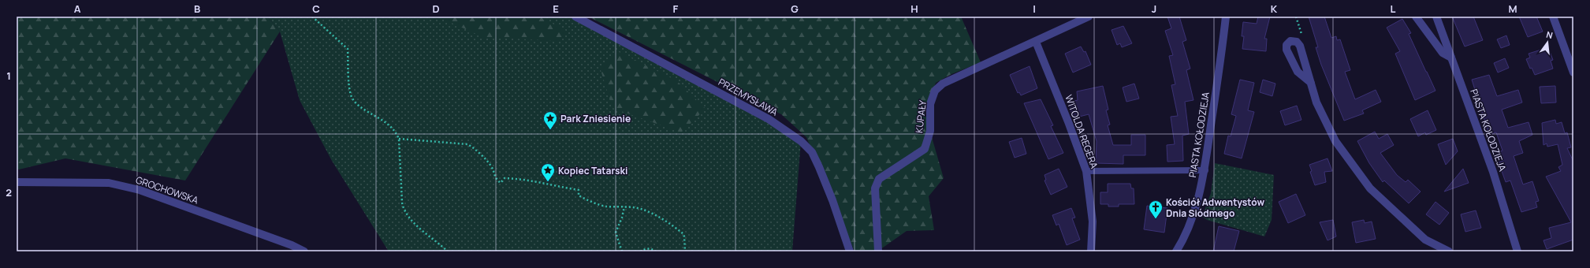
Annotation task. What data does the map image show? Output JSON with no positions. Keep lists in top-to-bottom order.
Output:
{
  "streets": {
    "street": [
      "PRZEMYSŁAWA",
      "KUPAŁY",
      "PIASTA KOŁODZIEJA",
      "WITOLDA REGERA",
      "GROCHOWSKA"
    ]
  },
  "crossings": [
    ["KUPAŁY", "WITOLDA REGERA"]
  ],
  "places": {
    "place": ["Park Zniesienie", "Kopiec Tatarski"],
    "church": ["Kościół Adwentystów Dnia Siódmego"]
  },
  "north": "top",
  "grid": {
    "columns": [
      "A",
      "B",
      "C",
      "D",
      "E",
      "F",
      "G",
      "H",
      "I",
      "J",
      "K",
      "L",
      "M"
    ],
    "rows": ["1", "2"]
  }
}
